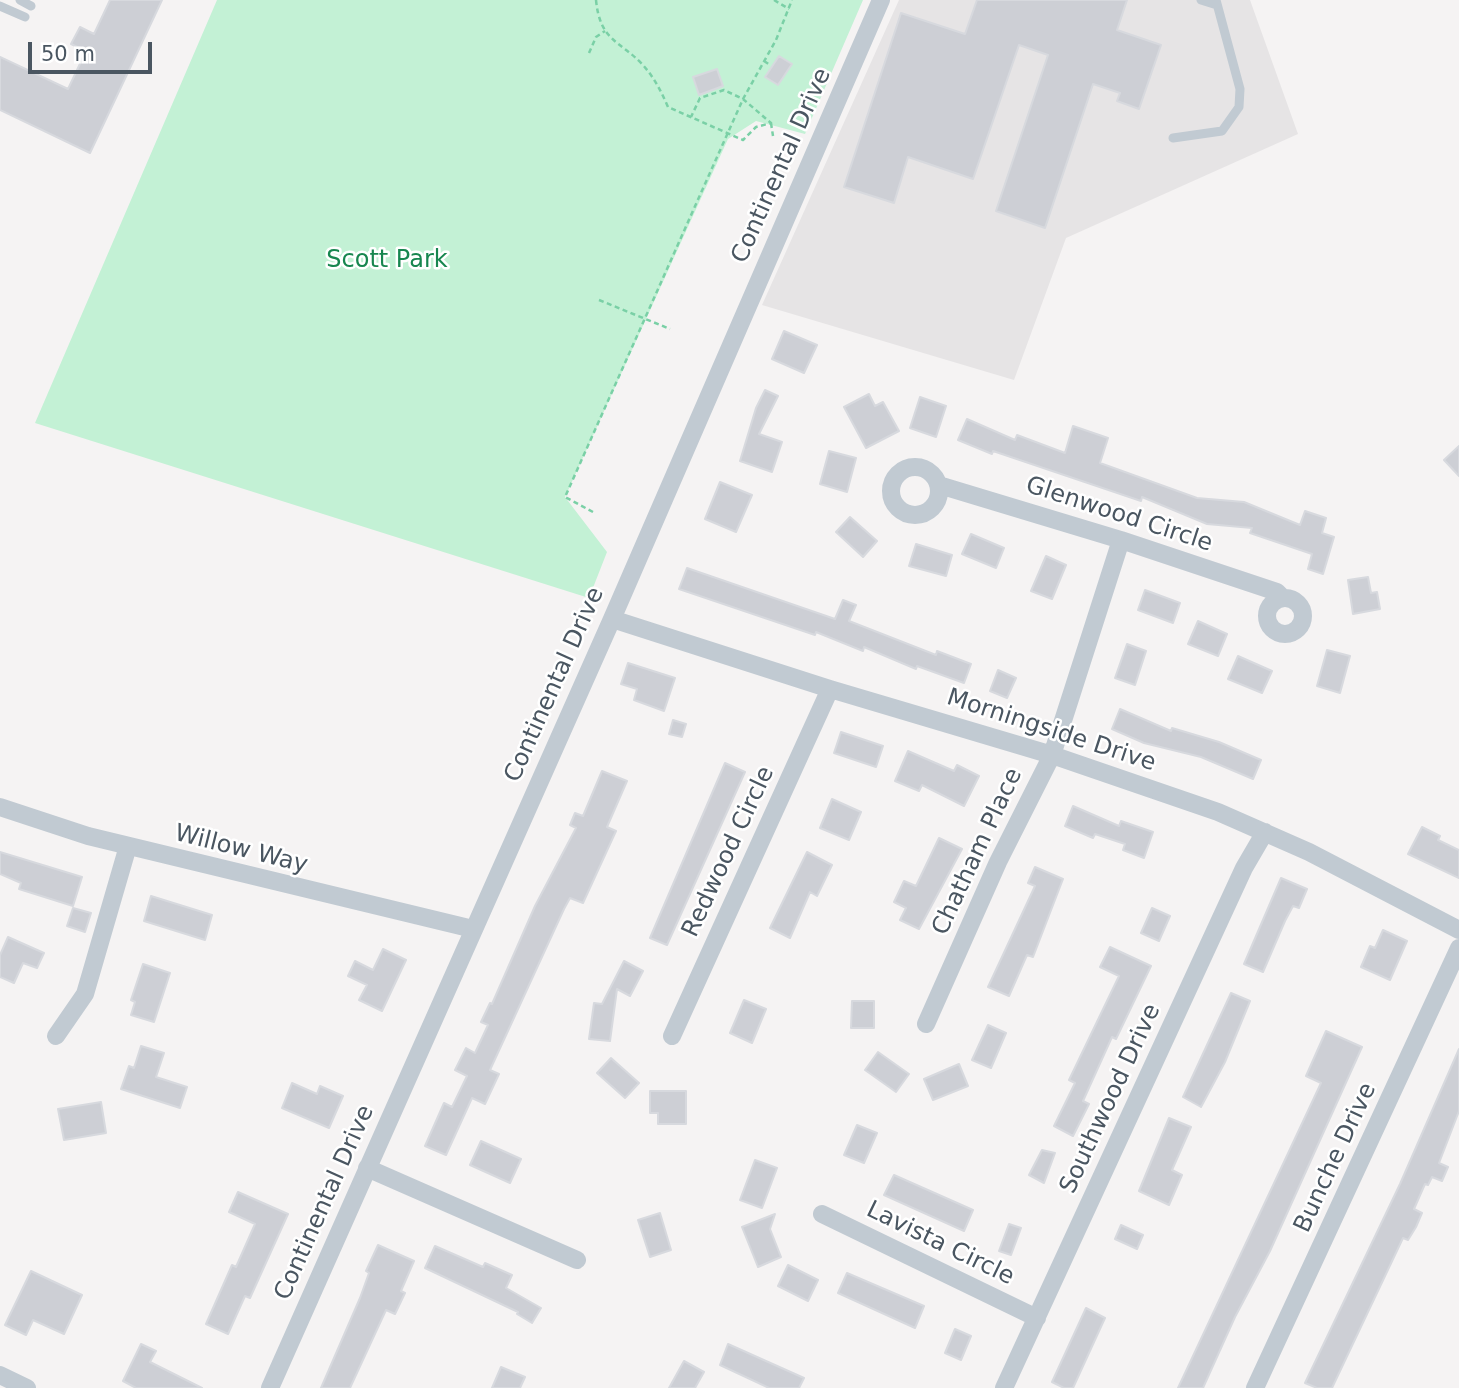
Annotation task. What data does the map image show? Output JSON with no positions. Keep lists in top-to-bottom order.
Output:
{
  "streets": {
    "street": [
      "Continental Drive",
      "Glenwood Circle",
      "Morningside Drive",
      "Willow Way",
      "Redwood Circle",
      "Chatham Place",
      "Southwood Drive",
      "Bunche Drive",
      "Lavista Circle"
    ]
  },
  "crossings": [
    ["Continental Drive", "Morningside Drive"],
    ["Continental Drive", "Willow Way"],
    ["Glenwood Circle", "Chatham Place"],
    ["Morningside Drive", "Redwood Circle"],
    ["Morningside Drive", "Chatham Place"],
    ["Morningside Drive", "Southwood Drive"],
    ["Southwood Drive", "Lavista Circle"]
  ],
  "parks": ["Scott Park"],
  "scale_bar": "50 m"
}
